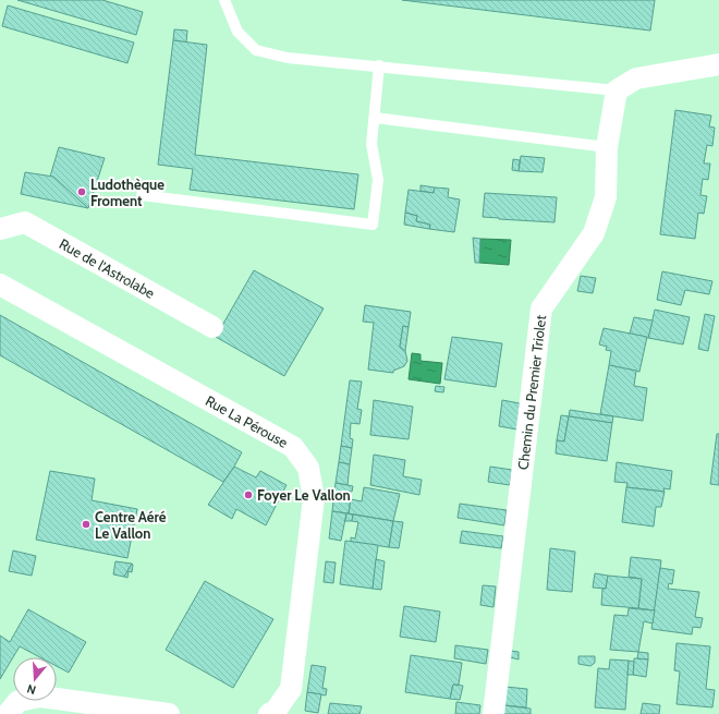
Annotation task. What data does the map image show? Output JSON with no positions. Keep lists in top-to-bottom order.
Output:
{
  "streets": {
    "street": ["Rue de l'Astrolabe", "Chemin du Premier Triolet", "Rue La Pérouse"]
  },
  "places": ["Ludothèque Froment", "Foyer Le Vallon", "Centre Aéré Le Vallon"],
  "north": "bottom"
}
